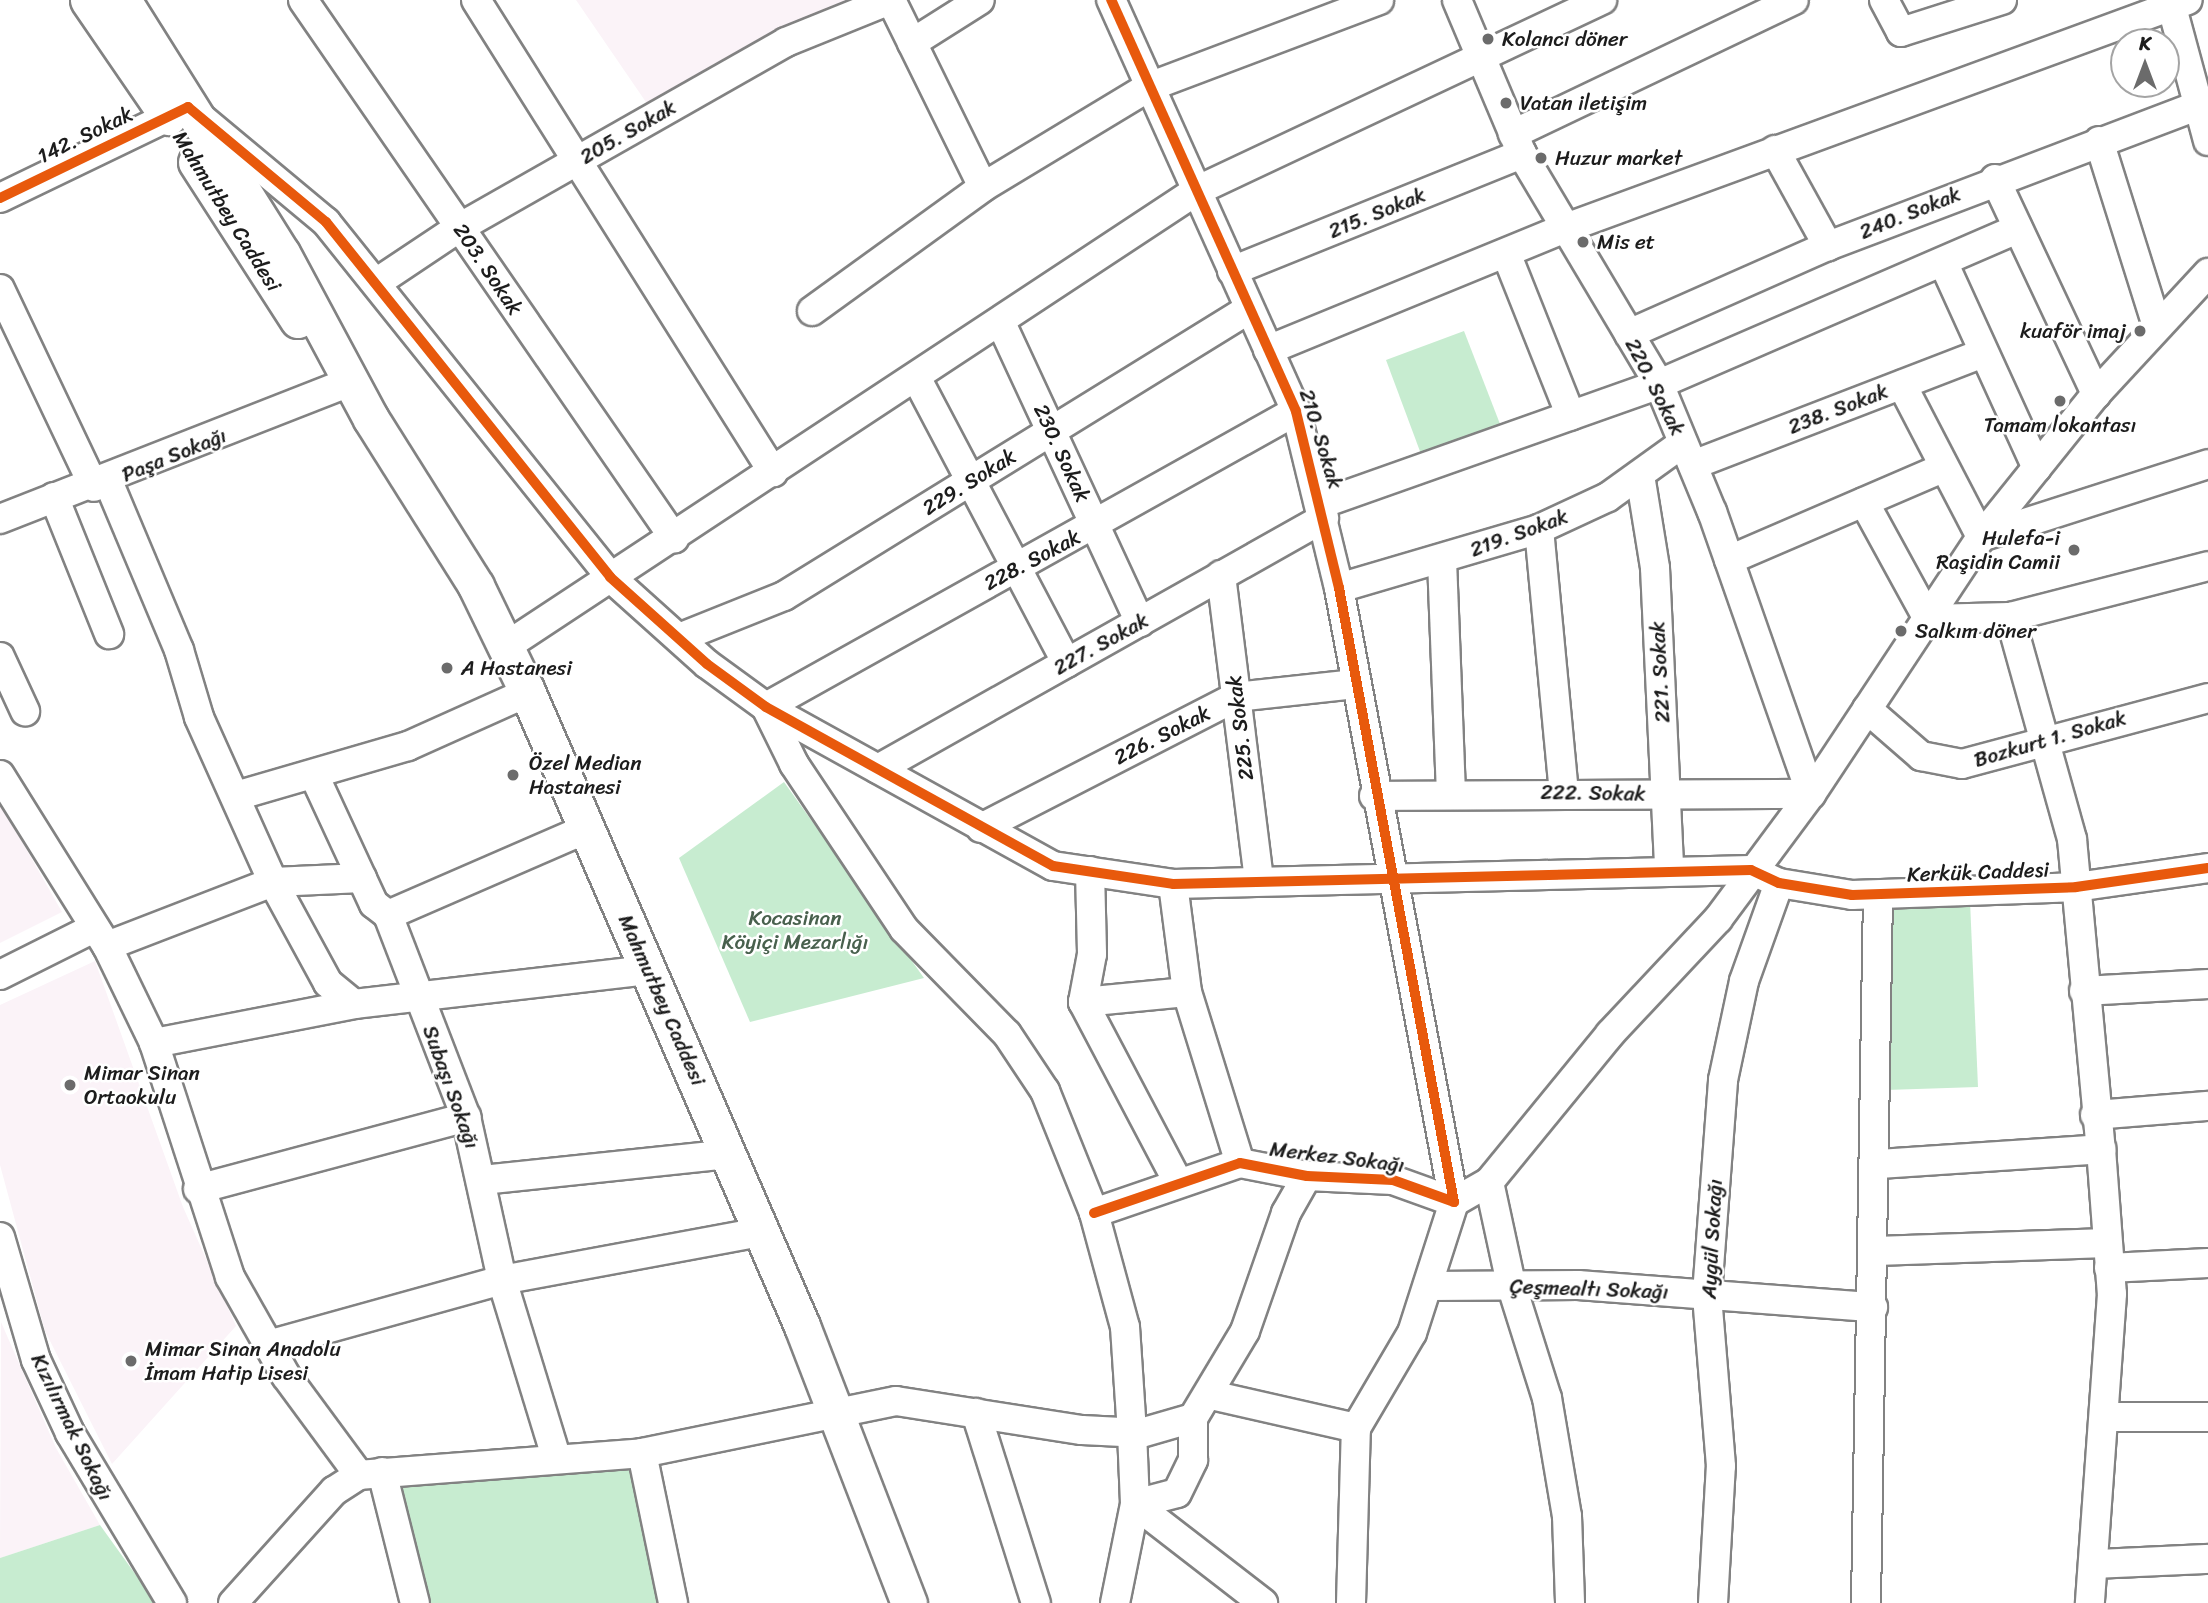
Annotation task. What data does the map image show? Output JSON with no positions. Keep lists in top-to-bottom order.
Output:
{
  "streets": {
    "main road": ["Mahmutbey Caddesi"],
    "street": [
      "205. Sokak",
      "142. Sokak",
      "215. Sokak",
      "240. Sokak",
      "203. Sokak",
      "220. Sokak",
      "238. Sokak",
      "210. Sokak",
      "230. Sokak",
      "Paşa Sokağı",
      "229. Sokak",
      "219. Sokak",
      "228. Sokak",
      "227. Sokak",
      "221. Sokak",
      "225. Sokak",
      "226. Sokak",
      "Bozkurt 1. Sokak",
      "222. Sokak",
      "Kerkük Caddesi",
      "Subaşı Sokağı",
      "Merkez Sokağı",
      "Aygül Sokağı",
      "Çeşmealtı Sokağı",
      "Kızılırmak Sokağı"
    ]
  },
  "crossings": [
    ["205. Sokak", "203. Sokak"],
    ["142. Sokak", "Mahmutbey Caddesi"],
    ["Mahmutbey Caddesi", "Paşa Sokağı"],
    ["215. Sokak", "220. Sokak"],
    ["215. Sokak", "210. Sokak"],
    ["240. Sokak", "220. Sokak"],
    ["220. Sokak", "238. Sokak"],
    ["220. Sokak", "219. Sokak"],
    ["220. Sokak", "227. Sokak"],
    ["220. Sokak", "222. Sokak"],
    ["238. Sokak", "219. Sokak"],
    ["210. Sokak", "229. Sokak"],
    ["210. Sokak", "219. Sokak"],
    ["210. Sokak", "228. Sokak"],
    ["210. Sokak", "227. Sokak"],
    ["210. Sokak", "226. Sokak"],
    ["210. Sokak", "222. Sokak"],
    ["210. Sokak", "Merkez Sokağı"],
    ["230. Sokak", "229. Sokak"],
    ["230. Sokak", "228. Sokak"],
    ["230. Sokak", "227. Sokak"],
    ["219. Sokak", "221. Sokak"],
    ["227. Sokak", "225. Sokak"],
    ["221. Sokak", "222. Sokak"],
    ["225. Sokak", "226. Sokak"],
    ["Kerkük Caddesi", "Aygül Sokağı"],
    ["Aygül Sokağı", "Çeşmealtı Sokağı"]
  ],
  "parks": ["Kocasinan Köyiçi Mezarlığı"],
  "places": [
    "Kolancı döner",
    "Vatan iletişim",
    "Huzur market",
    "Mis et",
    "kuaför imaj",
    "Tamam lokantası",
    "Hulefa-i Raşidin Camii",
    "Salkım döner",
    "A Hastanesi",
    "Özel Median Hastanesi",
    "Mimar Sinan Ortaokulu",
    "Mimar Sinan Anadolu İmam Hatip Lisesi"
  ],
  "north": "top"
}
